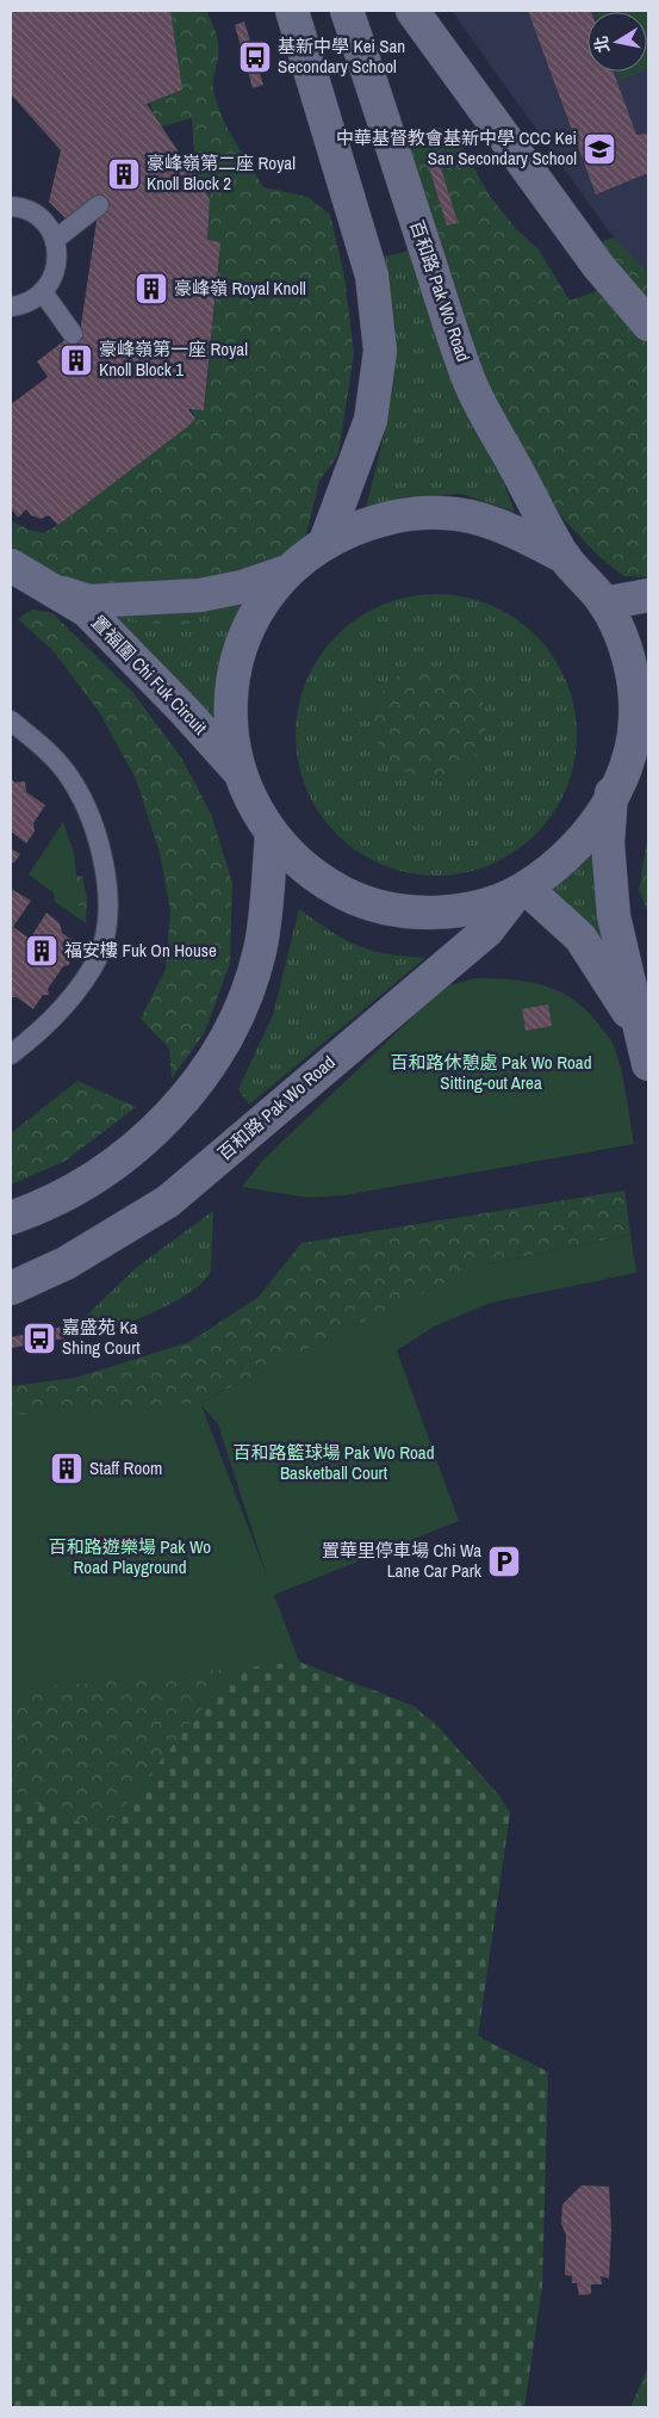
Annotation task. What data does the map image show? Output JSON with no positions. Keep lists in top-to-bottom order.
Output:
{
  "streets": {
    "main road": ["百和路 Pak Wo Road", "置福圍 Chi Fuk Circuit"]
  },
  "crossings": [
    ["百和路 Pak Wo Road", "置福圍 Chi Fuk Circuit"]
  ],
  "parks": ["百和路休憩處 Pak Wo Road Sitting-out Area", "百和路籃球場 Pak Wo Road Basketball Court", "百和路遊樂場 Pak Wo Road Playground"],
  "places": {
    "bus stop": ["基新中學 Kei San Secondary School", "嘉盛苑 Ka Shing Court"],
    "school or university": ["中華基督教會基新中學 CCC Kei San Secondary School"],
    "building": [
      "豪峰嶺第二座 Royal Knoll Block 2",
      "豪峰嶺 Royal Knoll",
      "豪峰嶺第一座 Royal Knoll Block 1",
      "福安樓 Fuk On House",
      "Staff Room"
    ],
    "parking": ["置華里停車場 Chi Wa Lane Car Park"]
  },
  "north": "left"
}
